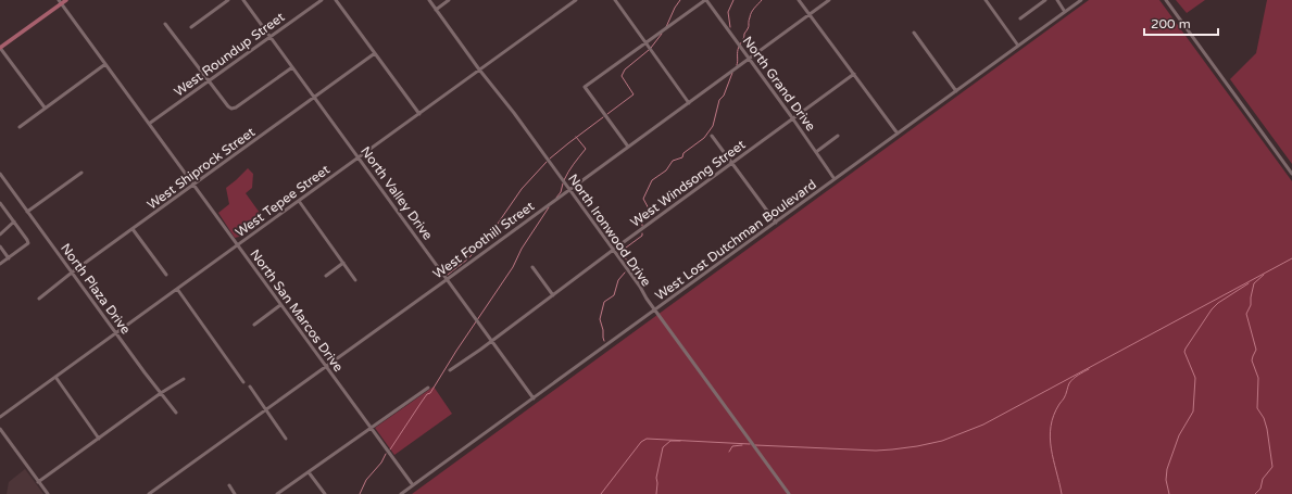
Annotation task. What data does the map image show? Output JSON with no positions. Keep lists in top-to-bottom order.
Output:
{
  "streets": {
    "street": [
      "West Roundup Street",
      "North Grand Drive",
      "West Shiprock Street",
      "West Windsong Street",
      "North Valley Drive",
      "West Tepee Street",
      "North Ironwood Drive",
      "West Foothill Street",
      "West Lost Dutchman Boulevard",
      "North Plaza Drive",
      "North San Marcos Drive"
    ]
  },
  "crossings": [
    ["West Roundup Street", "North Valley Drive"],
    ["West Roundup Street", "North San Marcos Drive"],
    ["North Grand Drive", "West Windsong Street"],
    ["North Grand Drive", "West Foothill Street"],
    ["North Grand Drive", "West Lost Dutchman Boulevard"],
    ["West Shiprock Street", "North Valley Drive"],
    ["West Shiprock Street", "North Plaza Drive"],
    ["West Shiprock Street", "North San Marcos Drive"],
    ["West Windsong Street", "North Valley Drive"],
    ["West Windsong Street", "North Ironwood Drive"],
    ["North Valley Drive", "West Tepee Street"],
    ["North Valley Drive", "West Foothill Street"],
    ["North Valley Drive", "West Lost Dutchman Boulevard"],
    ["West Tepee Street", "North Ironwood Drive"],
    ["West Tepee Street", "North Plaza Drive"],
    ["West Tepee Street", "North San Marcos Drive"],
    ["North Ironwood Drive", "West Foothill Street"],
    ["North Ironwood Drive", "West Lost Dutchman Boulevard"],
    ["West Foothill Street", "North San Marcos Drive"],
    ["West Lost Dutchman Boulevard", "North San Marcos Drive"]
  ],
  "scale_bar": "200 m"
}
